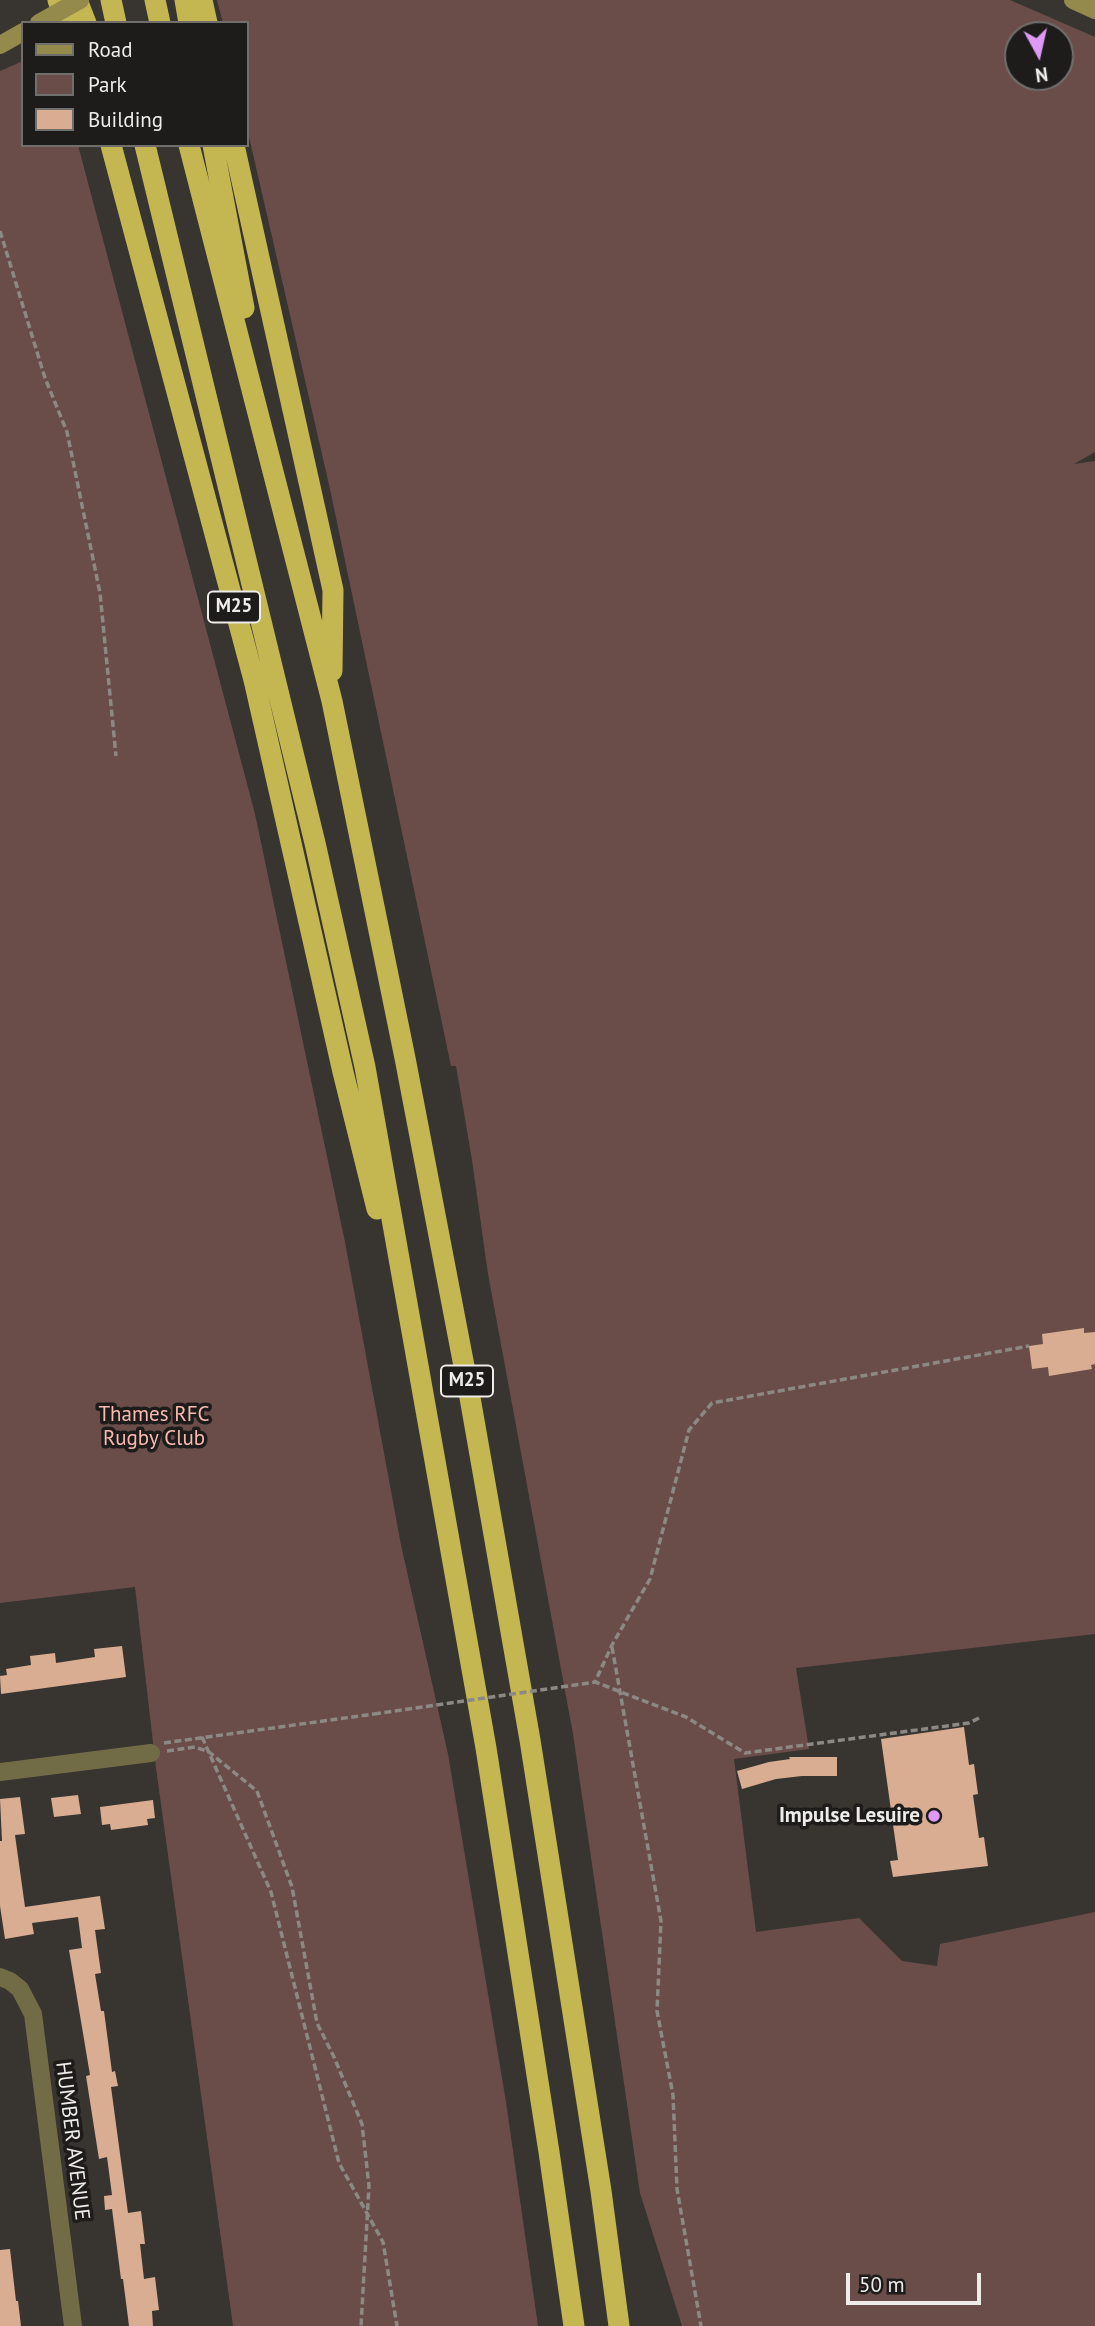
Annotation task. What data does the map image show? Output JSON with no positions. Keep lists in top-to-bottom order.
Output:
{
  "streets": {
    "highway": ["M25"],
    "street": ["HUMBER AVENUE"]
  },
  "parks": ["Thames RFC Rugby Club"],
  "places": ["Impulse Lesuire"],
  "legend": ["Road", "Park", "Building"],
  "scale_bar": "50 m",
  "north": "bottom"
}
